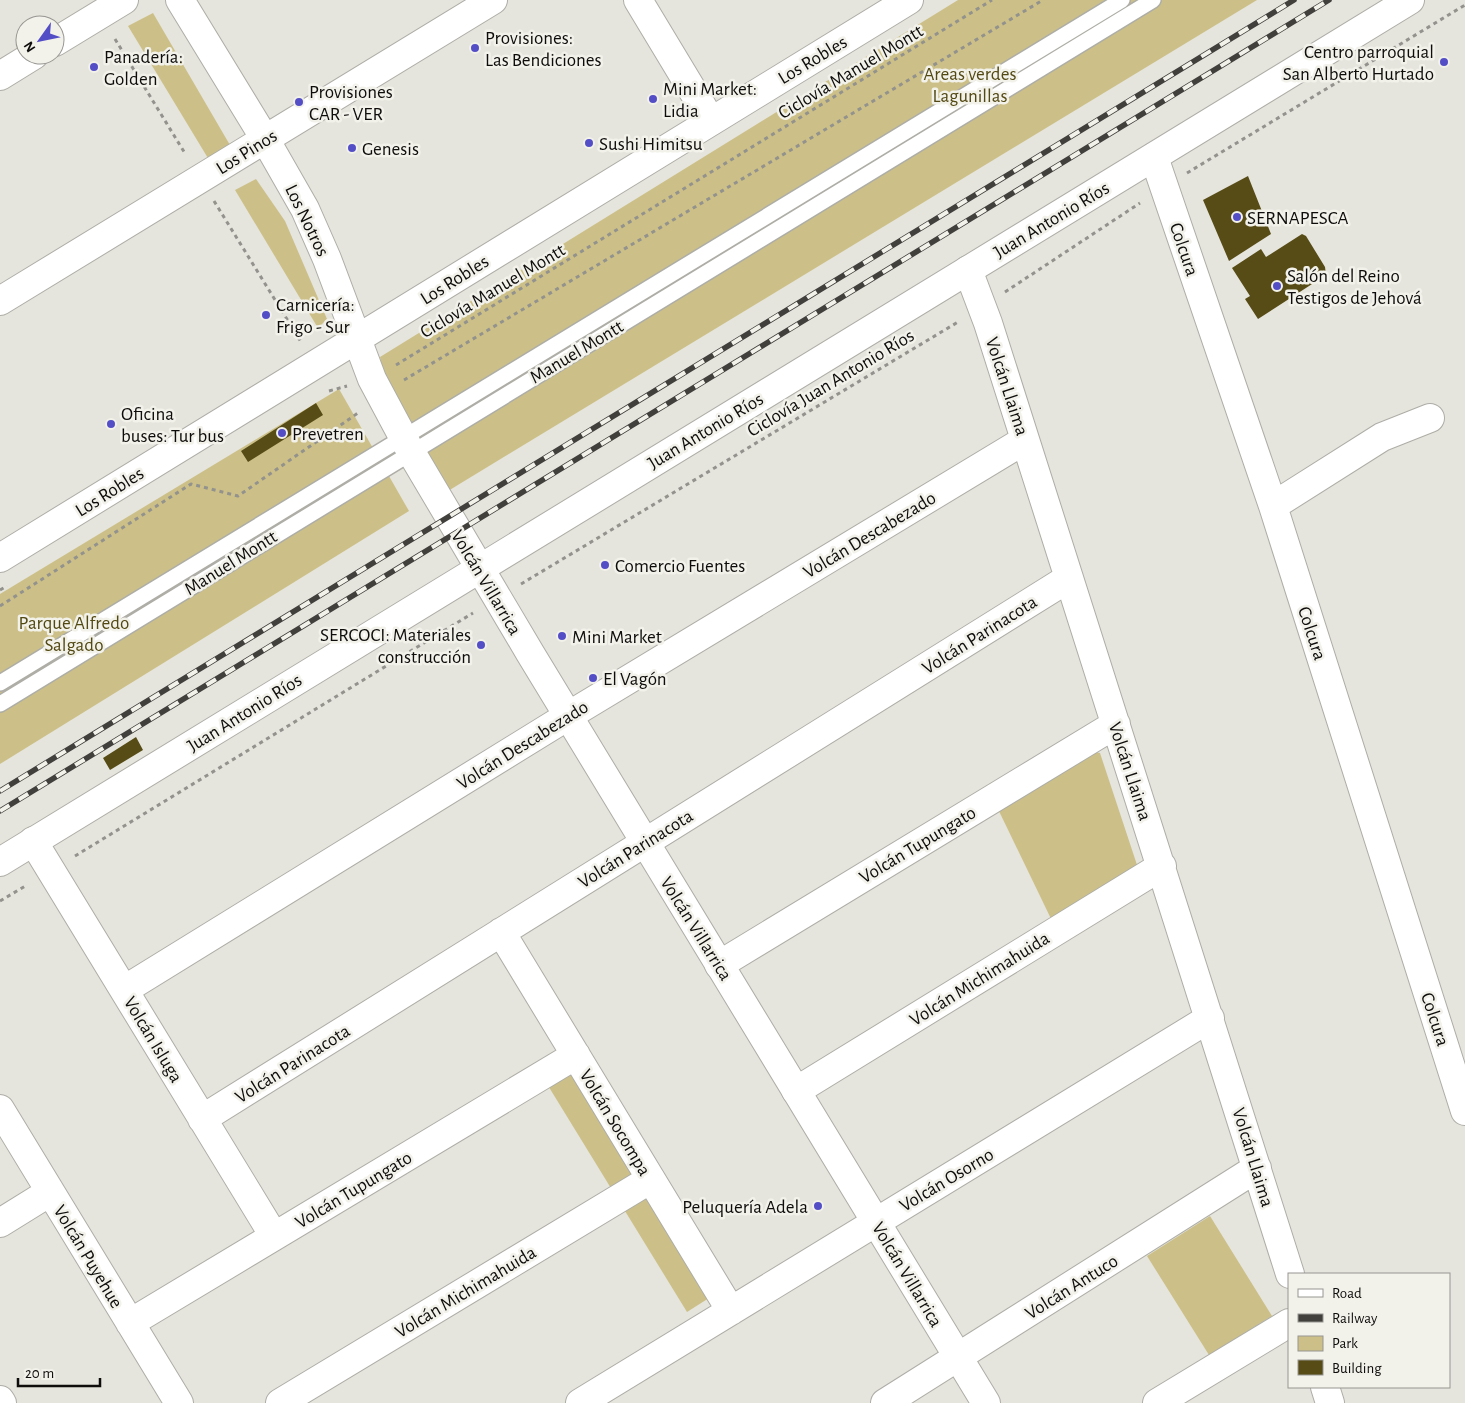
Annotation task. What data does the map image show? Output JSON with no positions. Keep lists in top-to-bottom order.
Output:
{
  "streets": {
    "street": [
      "Los Robles",
      "Los Pinos",
      "Juan Antonio Ríos",
      "Los Notros",
      "Colcura",
      "Volcán Llaima",
      "Volcán Descabezado",
      "Volcán Villarrica",
      "Volcán Parinacota",
      "Volcán Tupungato",
      "Volcán Michimahuida",
      "Volcán Isluga",
      "Volcán Socompa",
      "Volcán Osorno",
      "Volcán Puyehue",
      "Volcán Antuco"
    ],
    "lane": ["Manuel Montt"],
    "path": ["Ciclovía Manuel Montt", "Ciclovía Juan Antonio Ríos"]
  },
  "crossings": [
    ["Los Robles", "Los Notros"],
    ["Ciclovía Manuel Montt", "Los Notros"],
    ["Los Pinos", "Los Notros"],
    ["Juan Antonio Ríos", "Colcura"],
    ["Juan Antonio Ríos", "Volcán Llaima"],
    ["Juan Antonio Ríos", "Volcán Villarrica"],
    ["Juan Antonio Ríos", "Volcán Isluga"],
    ["Los Notros", "Manuel Montt"],
    ["Los Notros", "Volcán Villarrica"],
    ["Colcura", "Ciclovía Juan Antonio Ríos"],
    ["Manuel Montt", "Volcán Villarrica"],
    ["Ciclovía Juan Antonio Ríos", "Volcán Llaima"],
    ["Ciclovía Juan Antonio Ríos", "Volcán Villarrica"],
    ["Ciclovía Juan Antonio Ríos", "Volcán Isluga"],
    ["Volcán Llaima", "Volcán Descabezado"],
    ["Volcán Llaima", "Volcán Parinacota"],
    ["Volcán Llaima", "Volcán Tupungato"],
    ["Volcán Llaima", "Volcán Michimahuida"],
    ["Volcán Llaima", "Volcán Osorno"],
    ["Volcán Llaima", "Volcán Antuco"],
    ["Volcán Descabezado", "Volcán Villarrica"],
    ["Volcán Descabezado", "Volcán Isluga"],
    ["Volcán Villarrica", "Volcán Parinacota"],
    ["Volcán Villarrica", "Volcán Tupungato"],
    ["Volcán Villarrica", "Volcán Michimahuida"],
    ["Volcán Villarrica", "Volcán Osorno"],
    ["Volcán Villarrica", "Volcán Antuco"],
    ["Volcán Parinacota", "Volcán Isluga"],
    ["Volcán Parinacota", "Volcán Socompa"],
    ["Volcán Tupungato", "Volcán Isluga"],
    ["Volcán Tupungato", "Volcán Socompa"],
    ["Volcán Tupungato", "Volcán Puyehue"],
    ["Volcán Michimahuida", "Volcán Socompa"],
    ["Volcán Socompa", "Volcán Osorno"]
  ],
  "parks": ["Areas verdes Lagunillas", "Parque Alfredo Salgado"],
  "places": [
    "Provisiones: Las Bendiciones",
    "Centro parroquial San Alberto Hurtado",
    "Panadería: Golden",
    "Mini Market: Lidia",
    "Provisiones CAR - VER",
    "Sushi Himitsu",
    "Genesis",
    "SERNAPESCA",
    "Salón del Reino Testigos de Jehová",
    "Carnicería: Frigo - Sur",
    "Oficina buses: Tur bus",
    "Prevetren",
    "Comercio Fuentes",
    "Mini Market",
    "SERCOCI: Materiales construcción",
    "El Vagón",
    "Peluquería Adela"
  ],
  "legend": [
    "Road",
    "Railway",
    "Park",
    "Building"
  ],
  "scale_bar": "20 m",
  "north": "bottom left"
}
